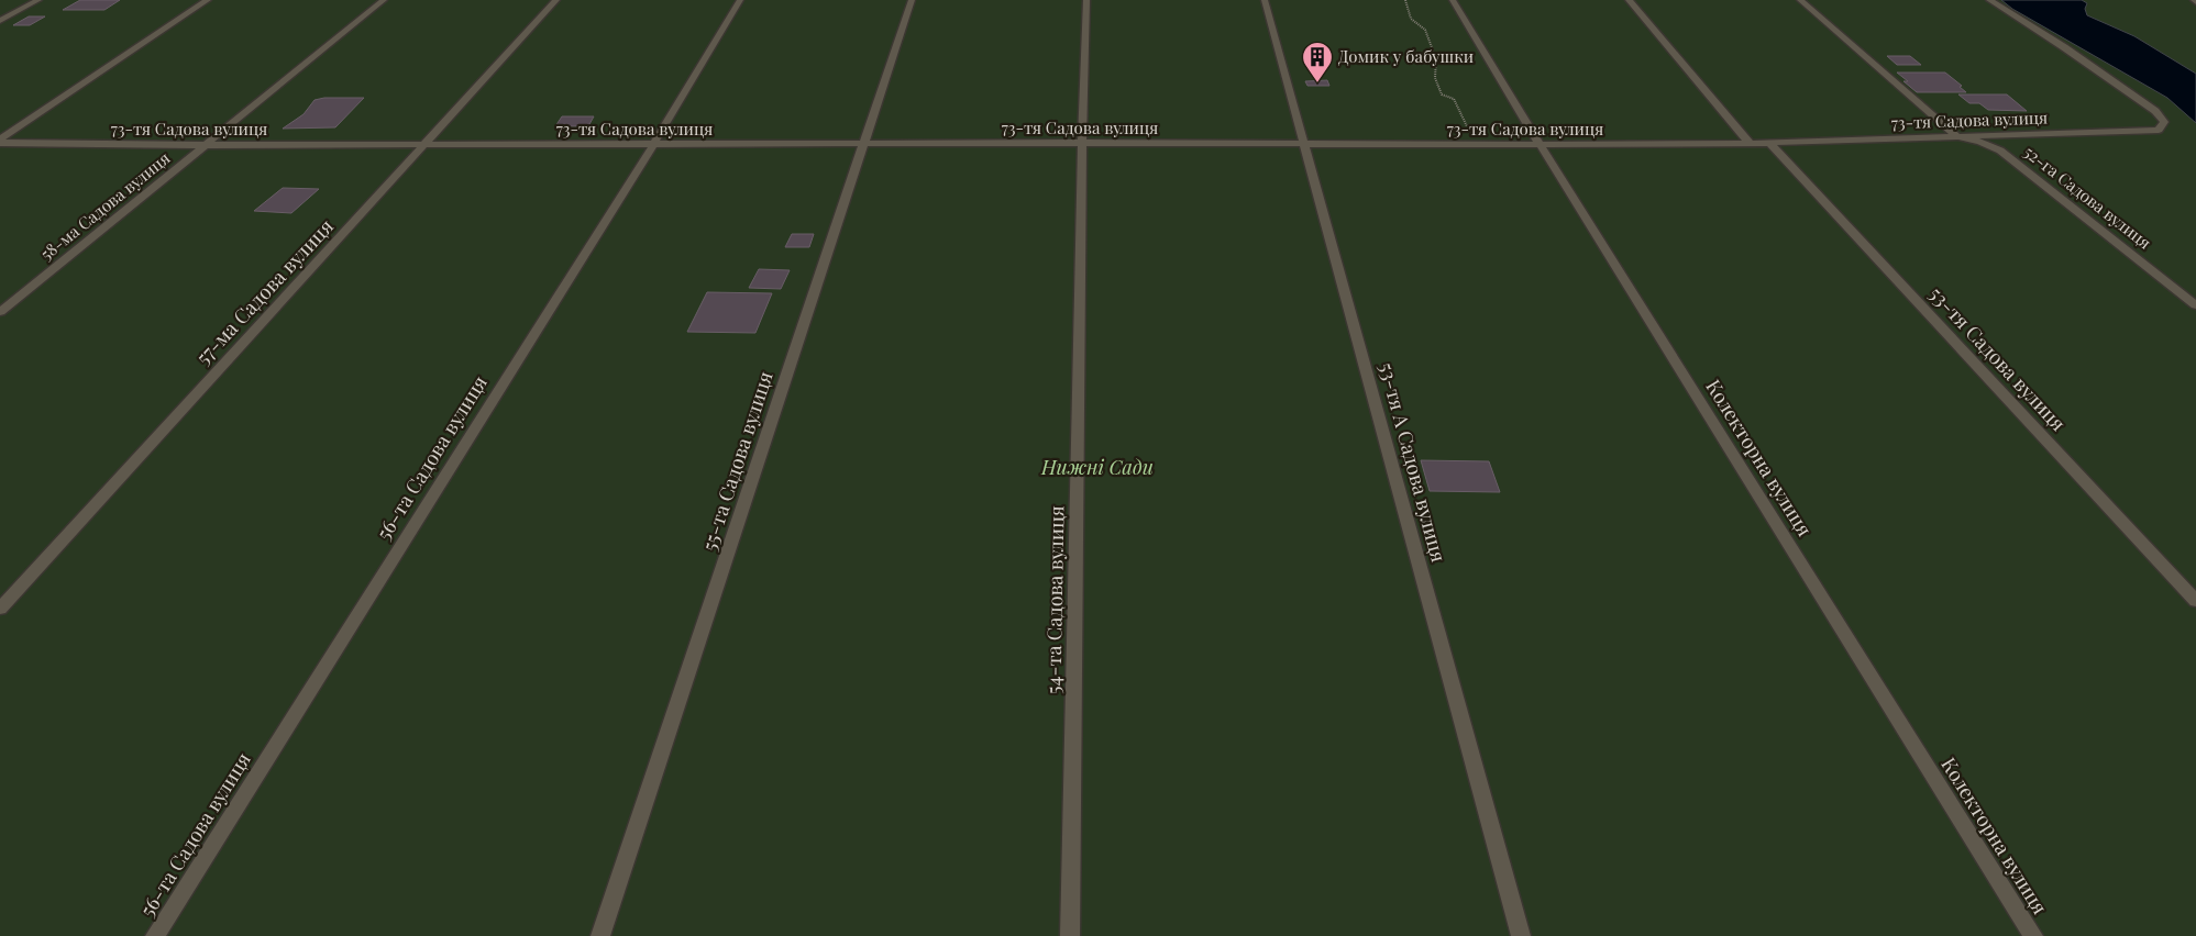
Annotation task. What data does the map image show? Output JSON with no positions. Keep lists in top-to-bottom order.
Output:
{
  "streets": {
    "street": [
      "73-тя Садова вулиця",
      "52-га Садова вулиця",
      "58-ма Садова вулиця",
      "57-ма Садова вулиця",
      "53-тя Садова вулиця",
      "56-та Садова вулиця",
      "Колекторна вулиця",
      "55-та Садова вулиця",
      "53-тя А Садова вулиця",
      "54-та Садова вулиця"
    ]
  },
  "crossings": [
    ["73-тя Садова вулиця", "52-га Садова вулиця"],
    ["73-тя Садова вулиця", "58-ма Садова вулиця"],
    ["73-тя Садова вулиця", "57-ма Садова вулиця"],
    ["73-тя Садова вулиця", "53-тя Садова вулиця"],
    ["73-тя Садова вулиця", "56-та Садова вулиця"],
    ["73-тя Садова вулиця", "Колекторна вулиця"],
    ["73-тя Садова вулиця", "55-та Садова вулиця"],
    ["73-тя Садова вулиця", "53-тя А Садова вулиця"],
    ["73-тя Садова вулиця", "54-та Садова вулиця"]
  ],
  "parks": ["Нижні Сади"],
  "places": {
    "building": ["Домик у бабушки"]
  }
}
